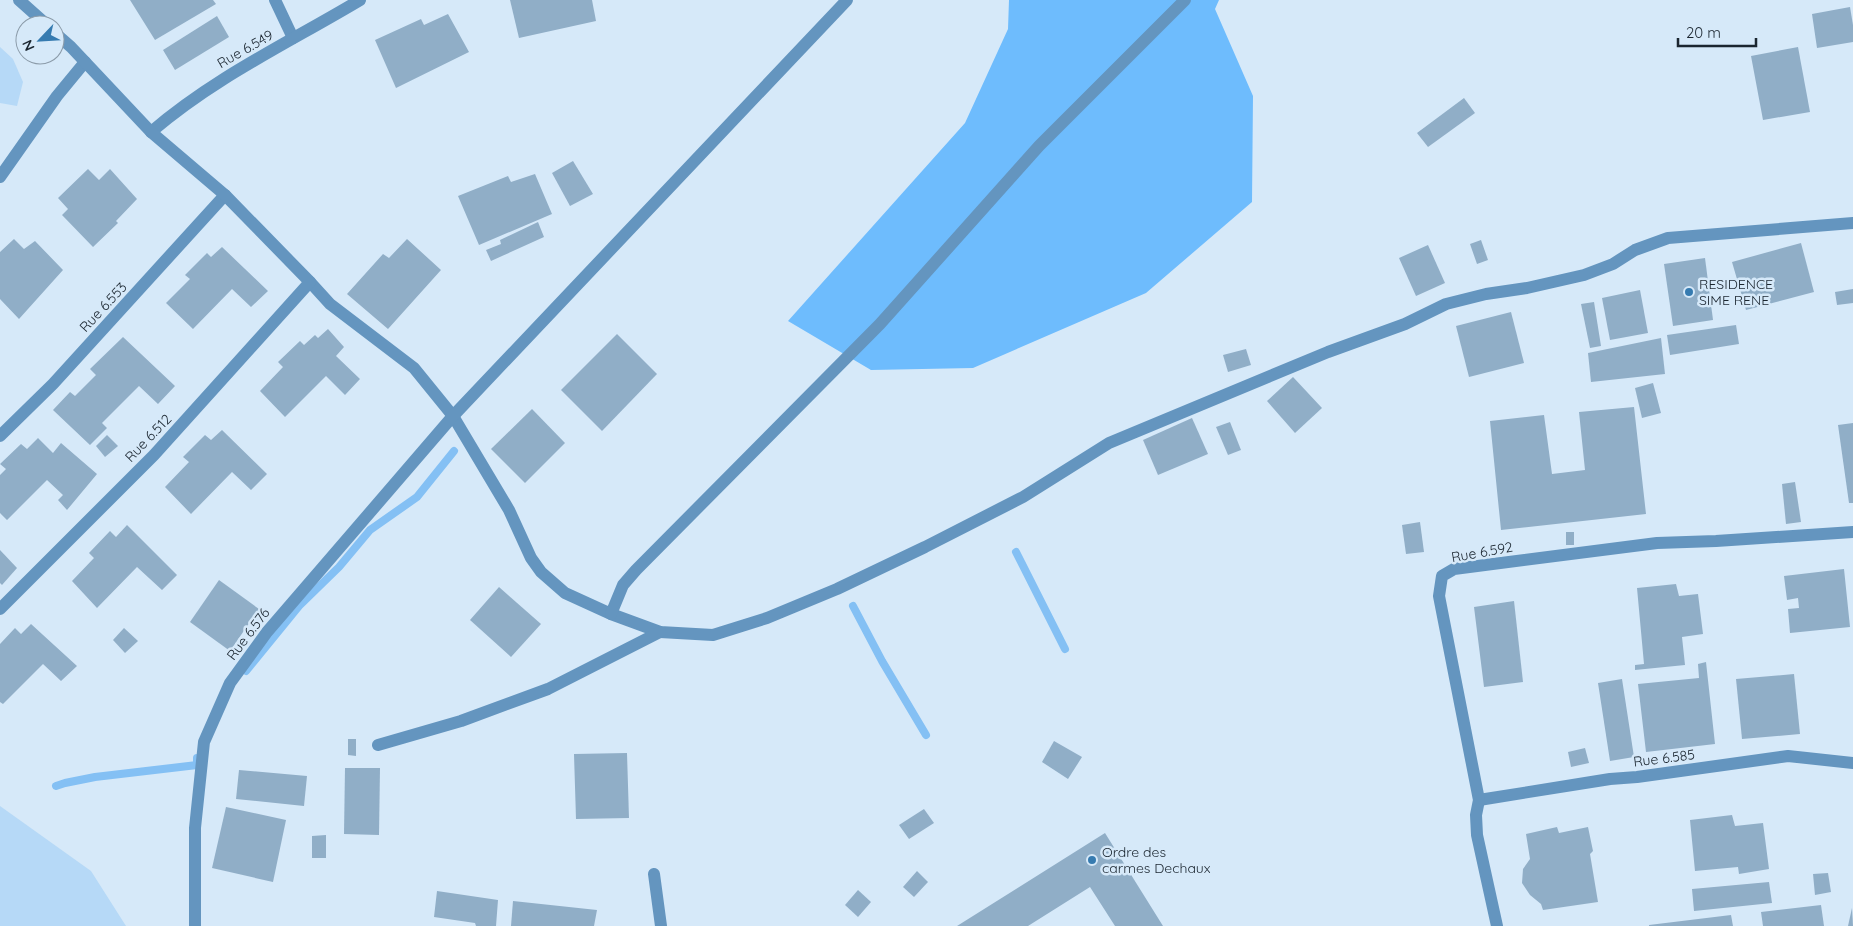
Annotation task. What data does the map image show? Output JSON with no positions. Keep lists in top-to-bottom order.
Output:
{
  "streets": {
    "street": [
      "Rue 6.549",
      "Rue 6.553",
      "Rue 6.512",
      "Rue 6.592",
      "Rue 6.576",
      "Rue 6.585"
    ]
  },
  "crossings": [
    ["Rue 6.592", "Rue 6.585"]
  ],
  "places": ["RESIDENCE SIME RENE", "Ordre des carmes Dechaux"],
  "scale_bar": "20 m",
  "north": "bottom left"
}
